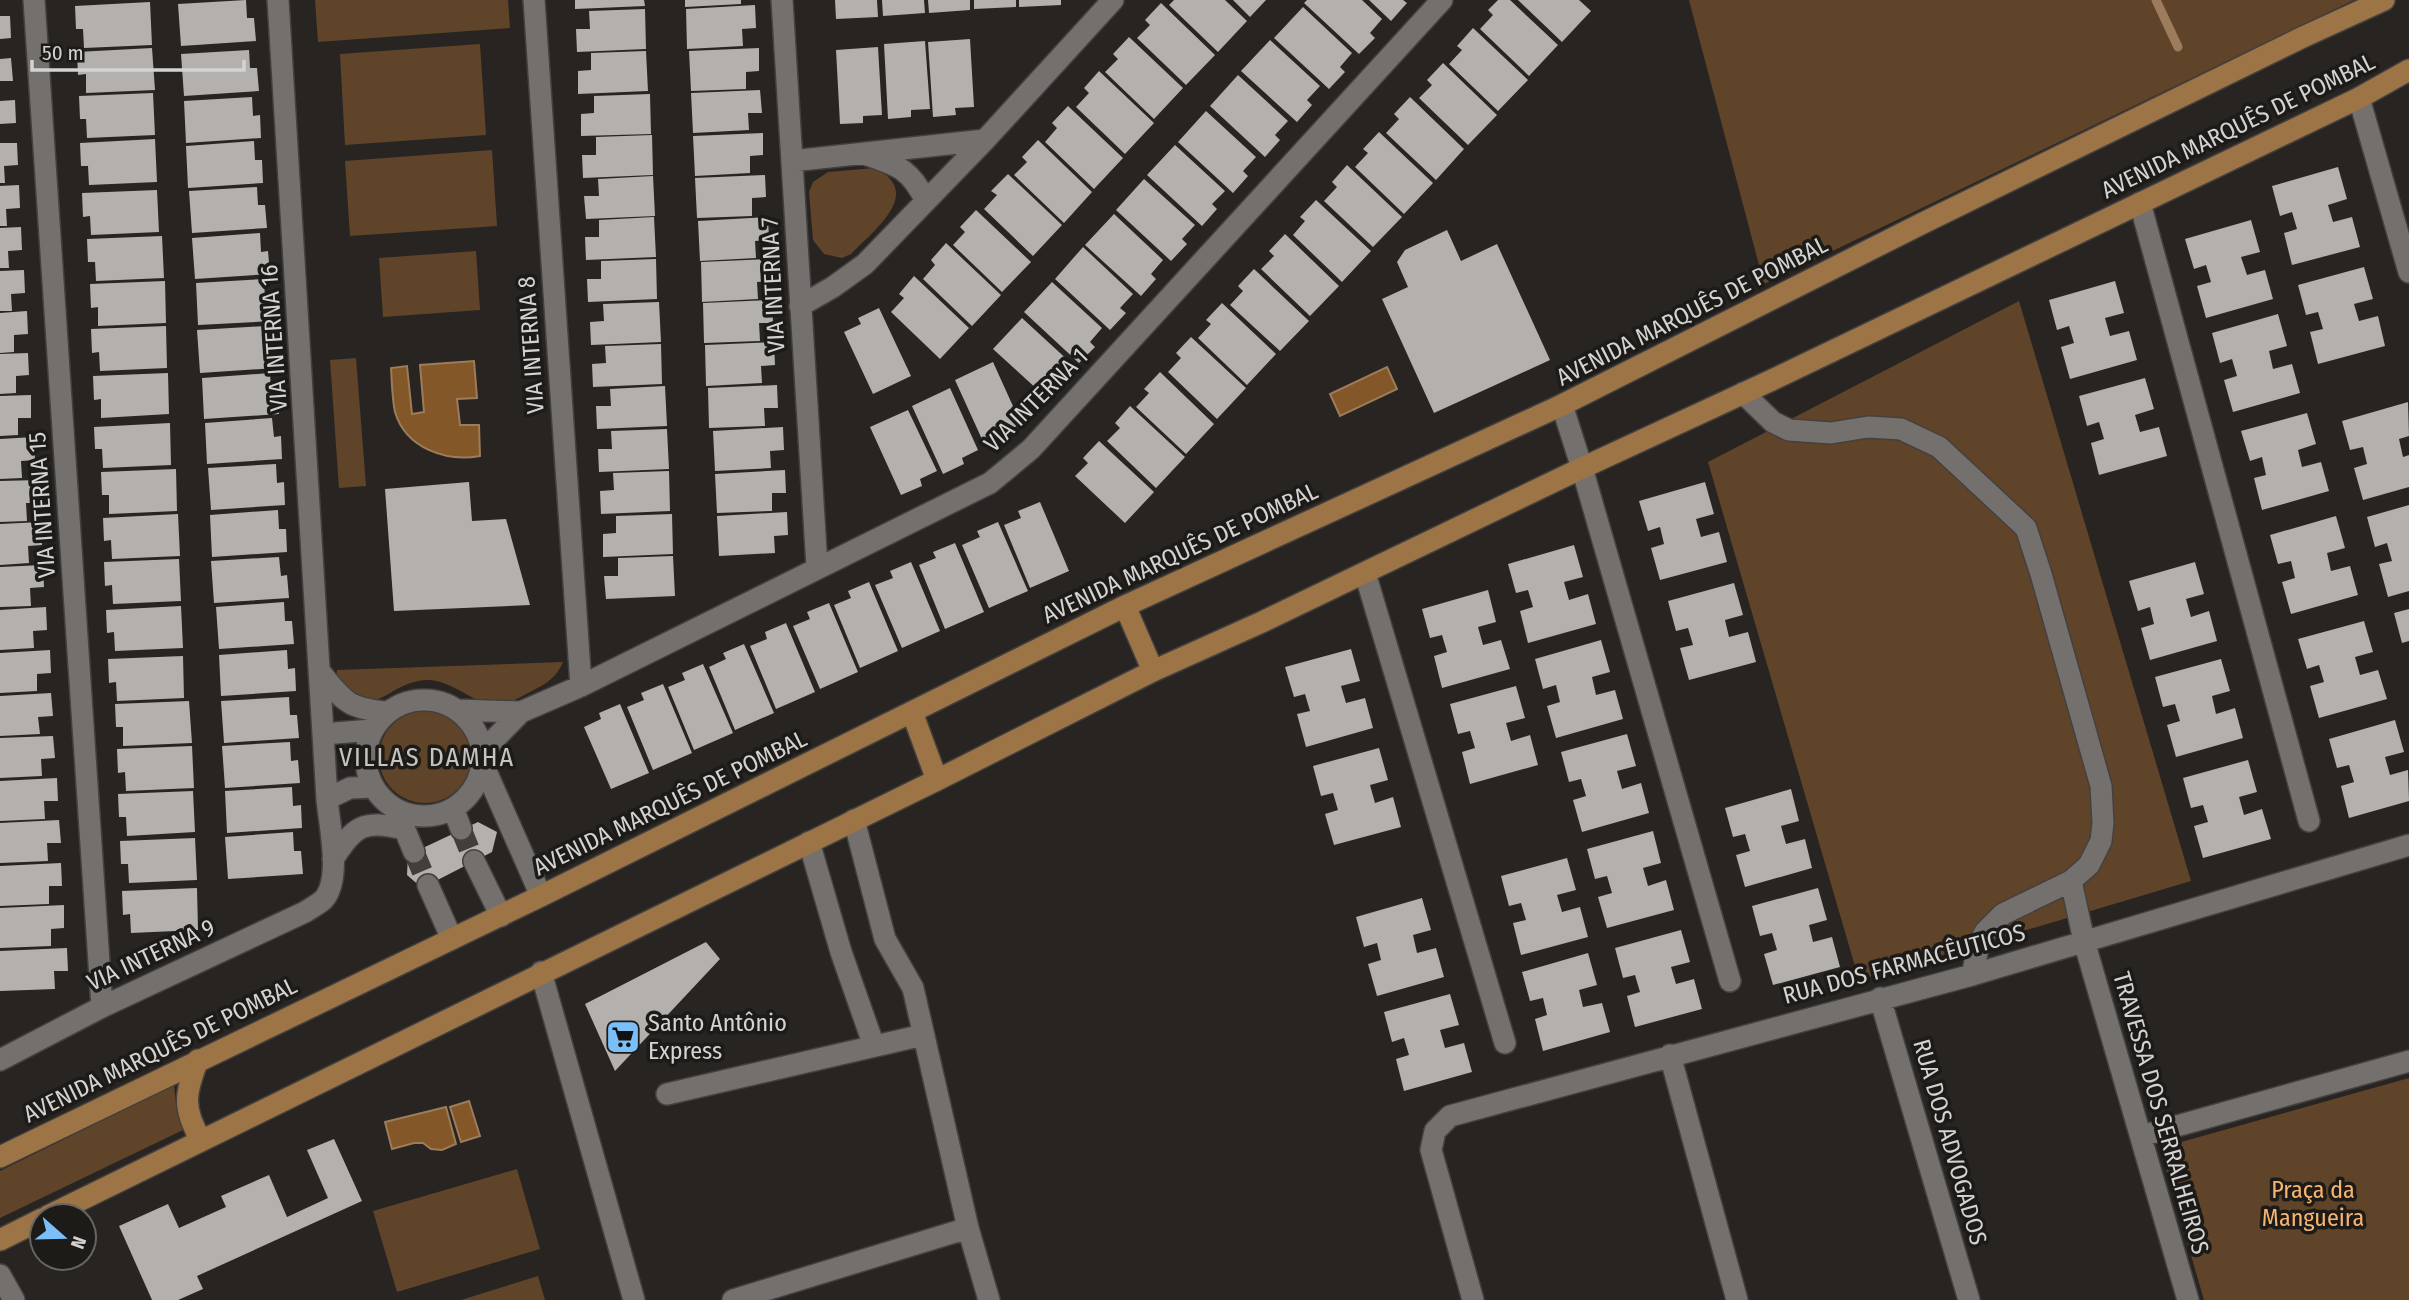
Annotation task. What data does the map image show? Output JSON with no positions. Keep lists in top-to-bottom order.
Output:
{
  "streets": {
    "main road": ["AVENIDA MARQUÊS DE POMBAL"],
    "street": [
      "VIA INTERNA 7",
      "VIA INTERNA 16",
      "VIA INTERNA 8",
      "VIA INTERNA 1",
      "VIA INTERNA 15",
      "VIA INTERNA 9",
      "RUA DOS FARMACÊUTICOS",
      "TRAVESSA DOS SERRALHEIROS",
      "RUA DOS ADVOGADOS"
    ]
  },
  "crossings": [
    ["VIA INTERNA 7", "VIA INTERNA 1"],
    ["VIA INTERNA 16", "VIA INTERNA 9"],
    ["VIA INTERNA 8", "VIA INTERNA 1"],
    ["VIA INTERNA 15", "VIA INTERNA 9"],
    ["RUA DOS FARMACÊUTICOS", "TRAVESSA DOS SERRALHEIROS"],
    ["RUA DOS FARMACÊUTICOS", "RUA DOS ADVOGADOS"]
  ],
  "districts": ["VILLAS DAMHA"],
  "parks": ["Praça da Mangueira"],
  "places": {
    "supermarket": ["Santo Antônio Express"]
  },
  "scale_bar": "50 m",
  "north": "right"
}
